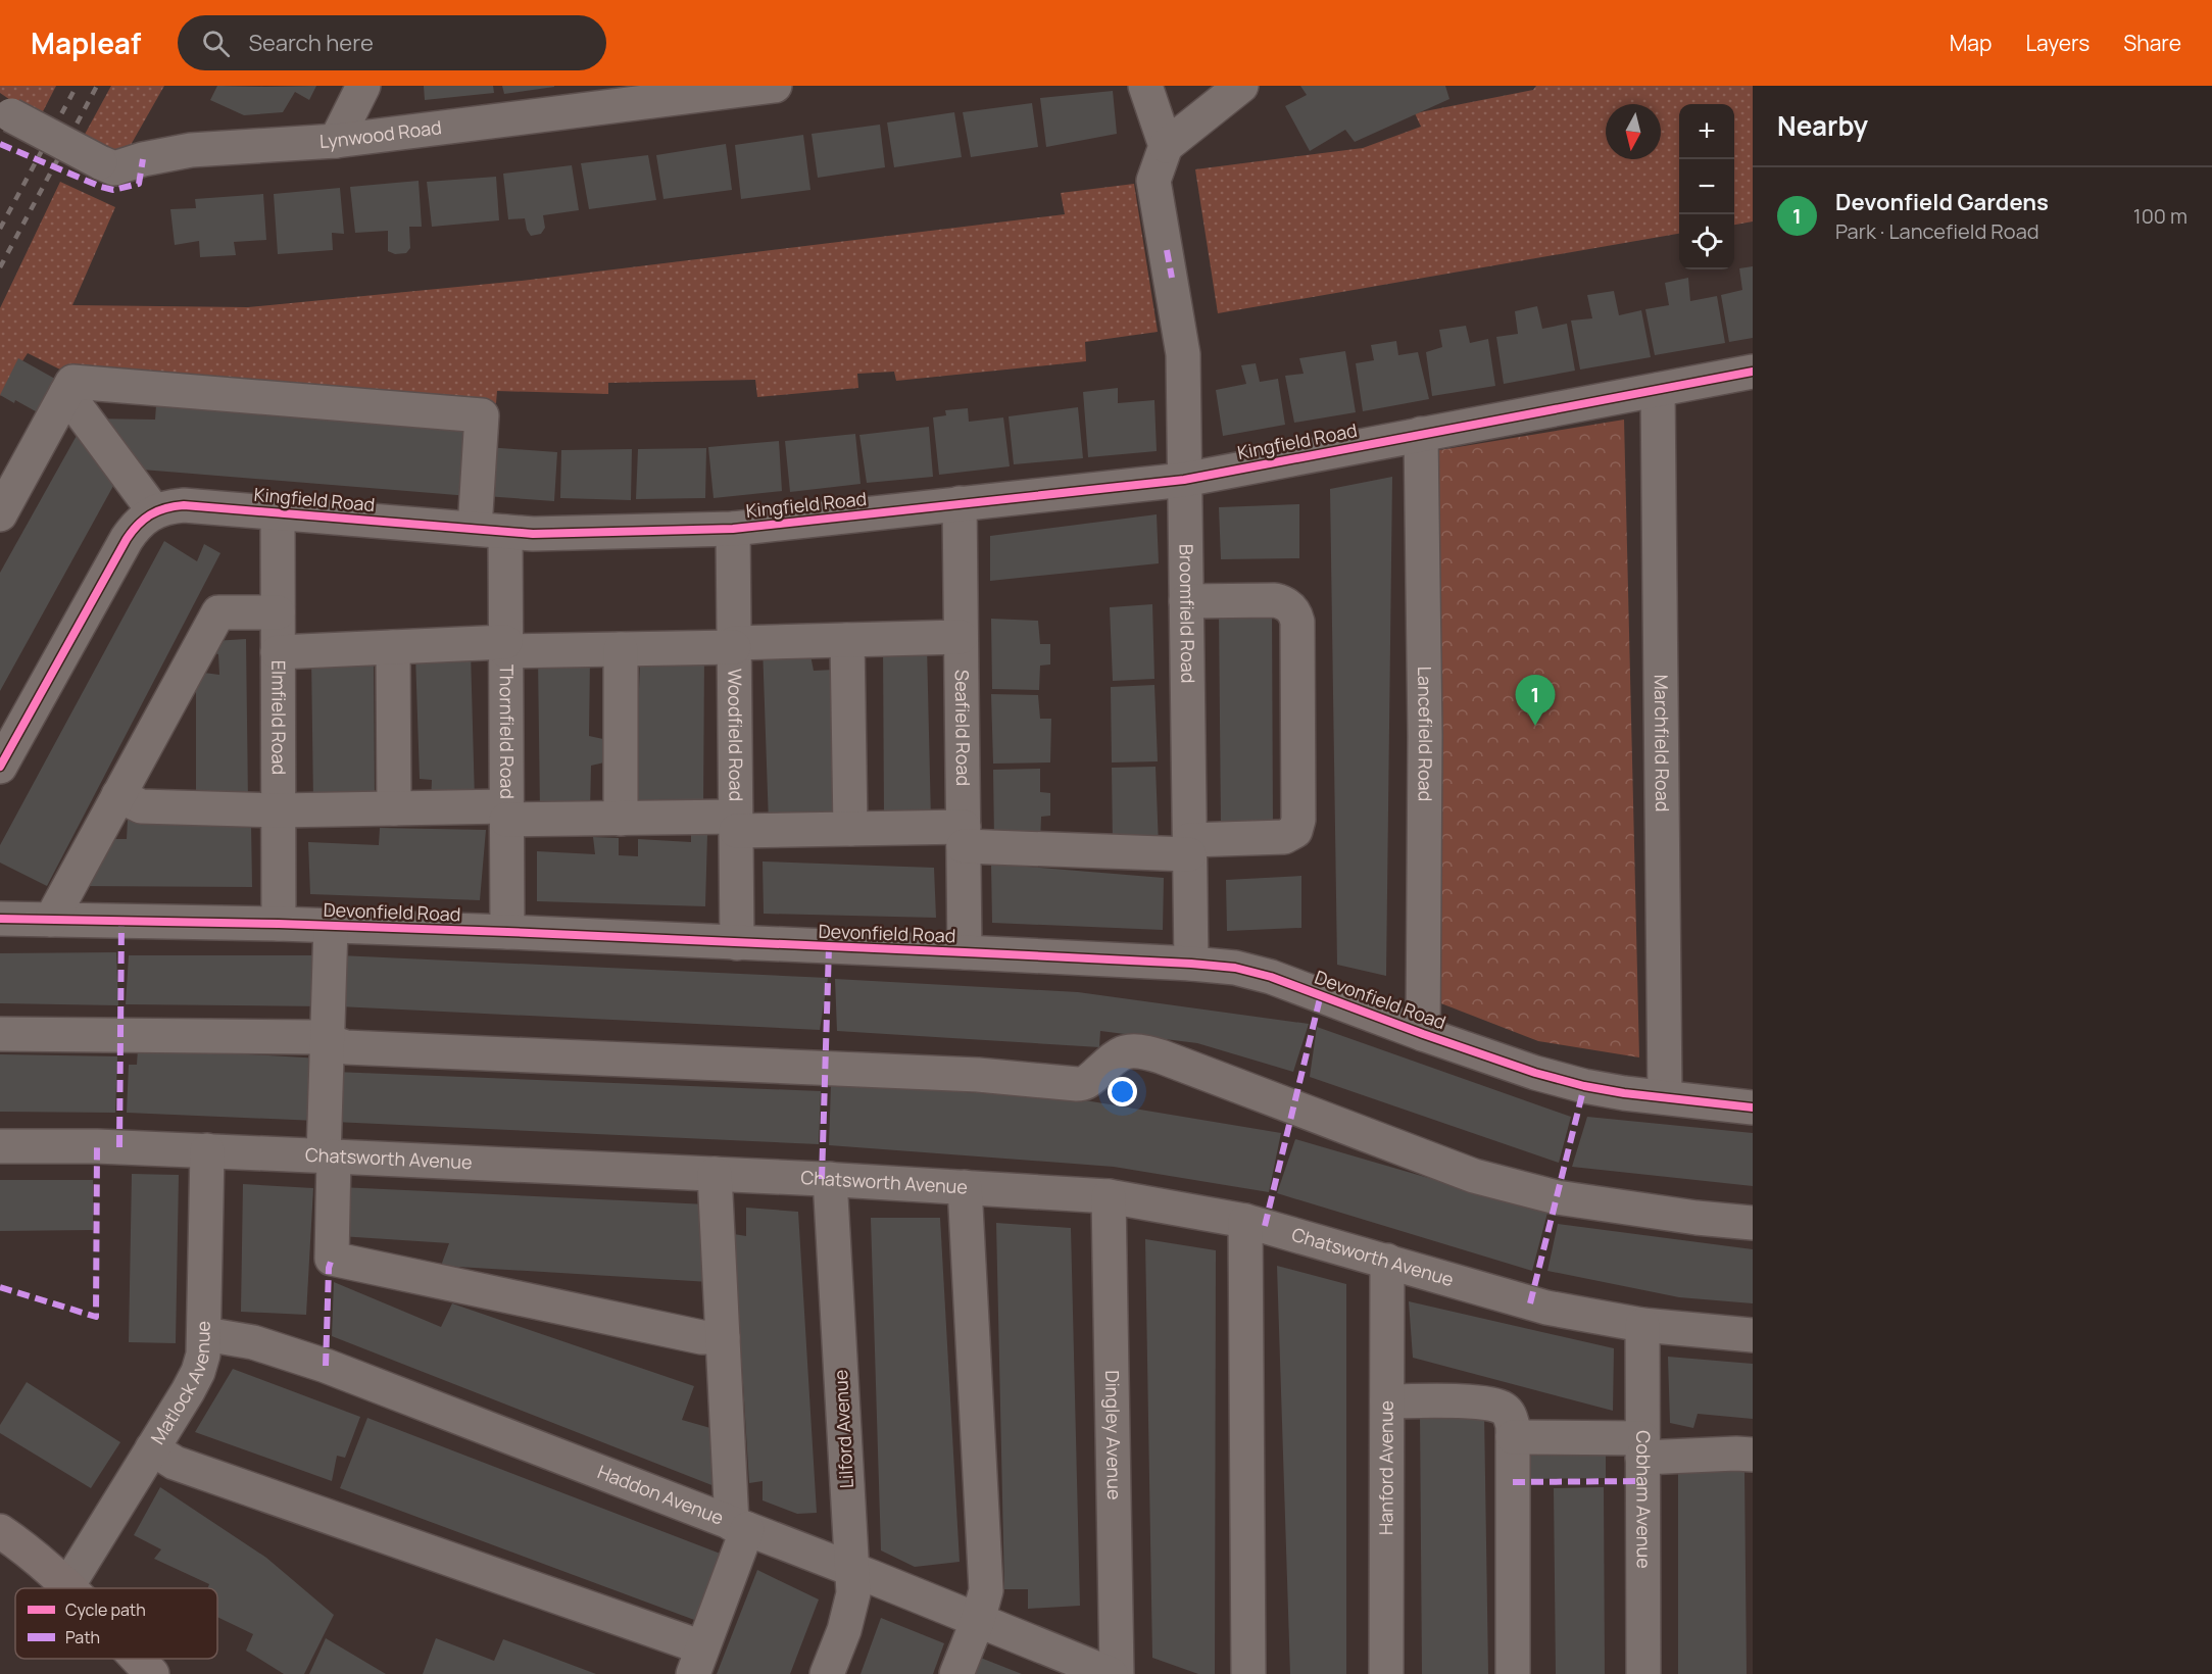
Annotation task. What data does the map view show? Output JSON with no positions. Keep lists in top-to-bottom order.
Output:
{
  "streets": {
    "street": [
      "Lynwood Road",
      "Kingfield Road",
      "Broomfield Road",
      "Elmfield Road",
      "Seafield Road",
      "Thornfield Road",
      "Lancefield Road",
      "Woodfield Road",
      "Marchfield Road",
      "Devonfield Road",
      "Chatsworth Avenue",
      "Matlock Avenue",
      "Lilford Avenue",
      "Dingley Avenue",
      "Hanford Avenue",
      "Haddon Avenue",
      "Cobham Avenue"
    ]
  },
  "crossings": [
    ["Kingfield Road", "Broomfield Road"],
    ["Kingfield Road", "Elmfield Road"],
    ["Kingfield Road", "Seafield Road"],
    ["Kingfield Road", "Thornfield Road"],
    ["Kingfield Road", "Lancefield Road"],
    ["Kingfield Road", "Woodfield Road"],
    ["Kingfield Road", "Marchfield Road"],
    ["Broomfield Road", "Devonfield Road"],
    ["Elmfield Road", "Devonfield Road"],
    ["Seafield Road", "Devonfield Road"],
    ["Thornfield Road", "Devonfield Road"],
    ["Lancefield Road", "Devonfield Road"],
    ["Woodfield Road", "Devonfield Road"],
    ["Marchfield Road", "Devonfield Road"],
    ["Chatsworth Avenue", "Matlock Avenue"],
    ["Chatsworth Avenue", "Lilford Avenue"],
    ["Chatsworth Avenue", "Dingley Avenue"],
    ["Chatsworth Avenue", "Hanford Avenue"],
    ["Chatsworth Avenue", "Cobham Avenue"],
    ["Matlock Avenue", "Haddon Avenue"],
    ["Lilford Avenue", "Haddon Avenue"]
  ],
  "legend": ["Cycle path", "Path"],
  "north": "bottom",
  "page": {
    "header": "Mapleaf",
    "search": "Search here",
    "nav": ["Map", "Layers", "Share"],
    "heading": "Nearby",
    "map_buttons": ["+", "−"],
    "list": [
      {
        "mark": "1",
        "name": "Devonfield Gardens",
        "note": "Park · Lancefield Road",
        "value": "100 m"
      }
    ],
    "pins": "1"
  }
}
